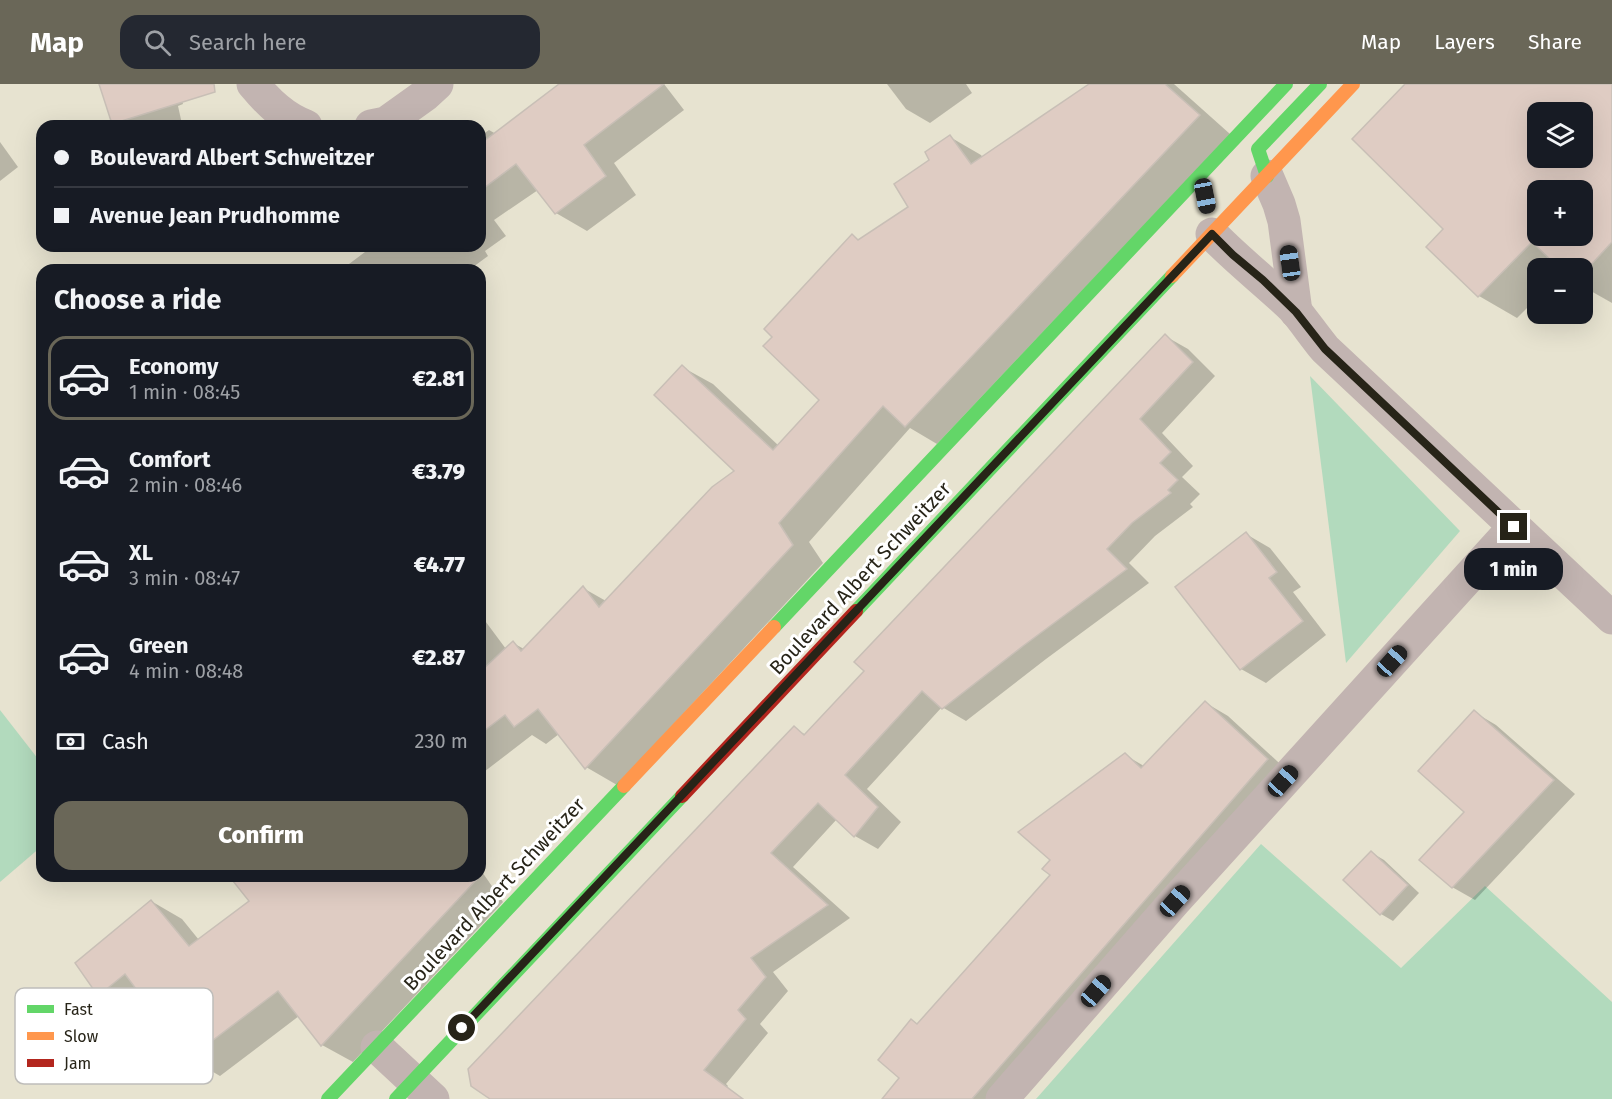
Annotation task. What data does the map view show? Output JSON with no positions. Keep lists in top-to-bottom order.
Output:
{
  "streets": {
    "main road": ["Boulevard Albert Schweitzer"]
  },
  "legend": ["Fast", "Slow", "Jam"],
  "page": {
    "header": "Map",
    "search": "Search here",
    "nav": ["Map", "Layers", "Share"],
    "map_buttons": ["+", "−"],
    "banner": ["Boulevard Albert Schweitzer", "Avenue Jean Prudhomme"],
    "heading": "Choose a ride",
    "list": [
      {
        "name": "Economy",
        "note": "1 min · 08:45",
        "value": "€2.81"
      },
      {
        "name": "Comfort",
        "note": "2 min · 08:46",
        "value": "€3.79"
      },
      {
        "name": "XL",
        "note": "3 min · 08:47",
        "value": "€4.77"
      },
      {
        "name": "Green",
        "note": "4 min · 08:48",
        "value": "€2.87"
      }
    ],
    "bubble": "1 min",
    "pay": ["Cash", "230 m"],
    "buttons": "Confirm"
  }
}
